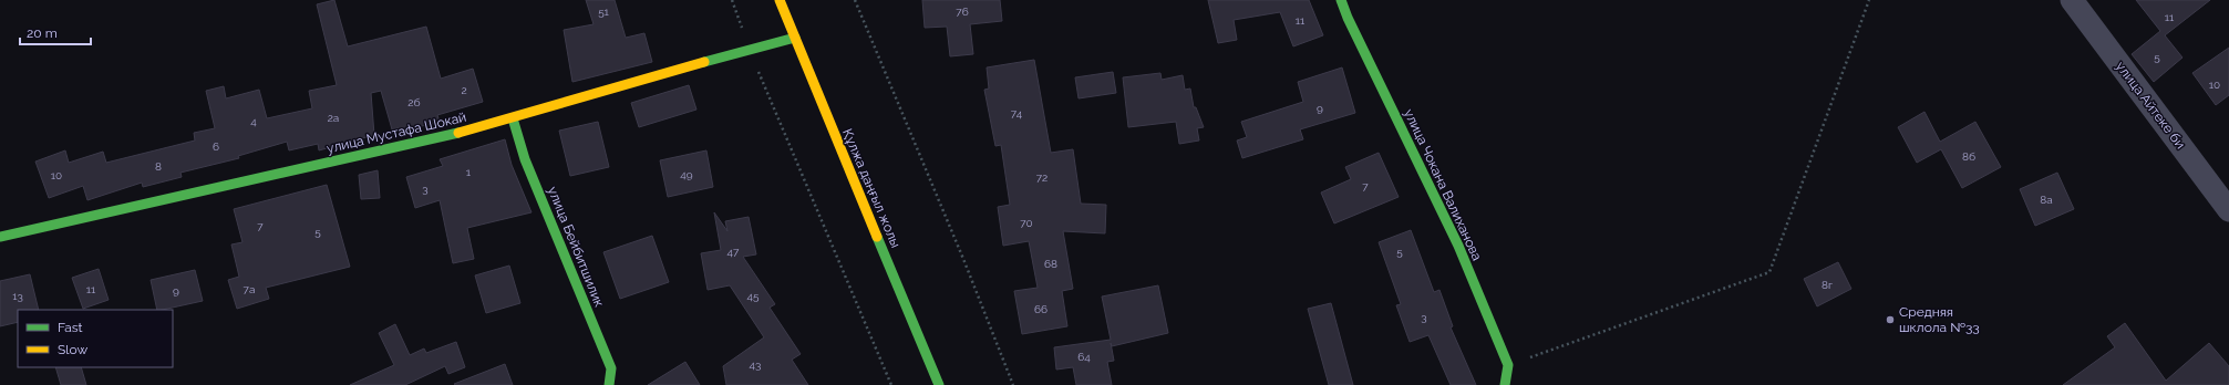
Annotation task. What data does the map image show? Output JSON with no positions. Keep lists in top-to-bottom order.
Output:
{
  "streets": {
    "street": [
      "улица Айтеке би",
      "улица Мустафа Шокай",
      "улица Чокана Валиханова",
      "Құлжа даңғыл жолы",
      "улица Бейбитшилик"
    ]
  },
  "crossings": [
    ["улица Мустафа Шокай", "Құлжа даңғыл жолы"],
    ["улица Мустафа Шокай", "улица Бейбитшилик"]
  ],
  "places": ["Средняя шклола №33"],
  "house_numbers": [
    "51",
    "76",
    "11",
    "11",
    "5",
    "10",
    "2",
    "2б",
    "9",
    "74",
    "2а",
    "4",
    "6",
    "8б",
    "8",
    "1",
    "49",
    "10",
    "72",
    "7",
    "3",
    "8а",
    "70",
    "7",
    "5",
    "47",
    "5",
    "68",
    "8г",
    "11",
    "7а",
    "9",
    "13",
    "45",
    "66",
    "3",
    "64",
    "43"
  ],
  "legend": ["Fast", "Slow"],
  "scale_bar": "20 m"
}
